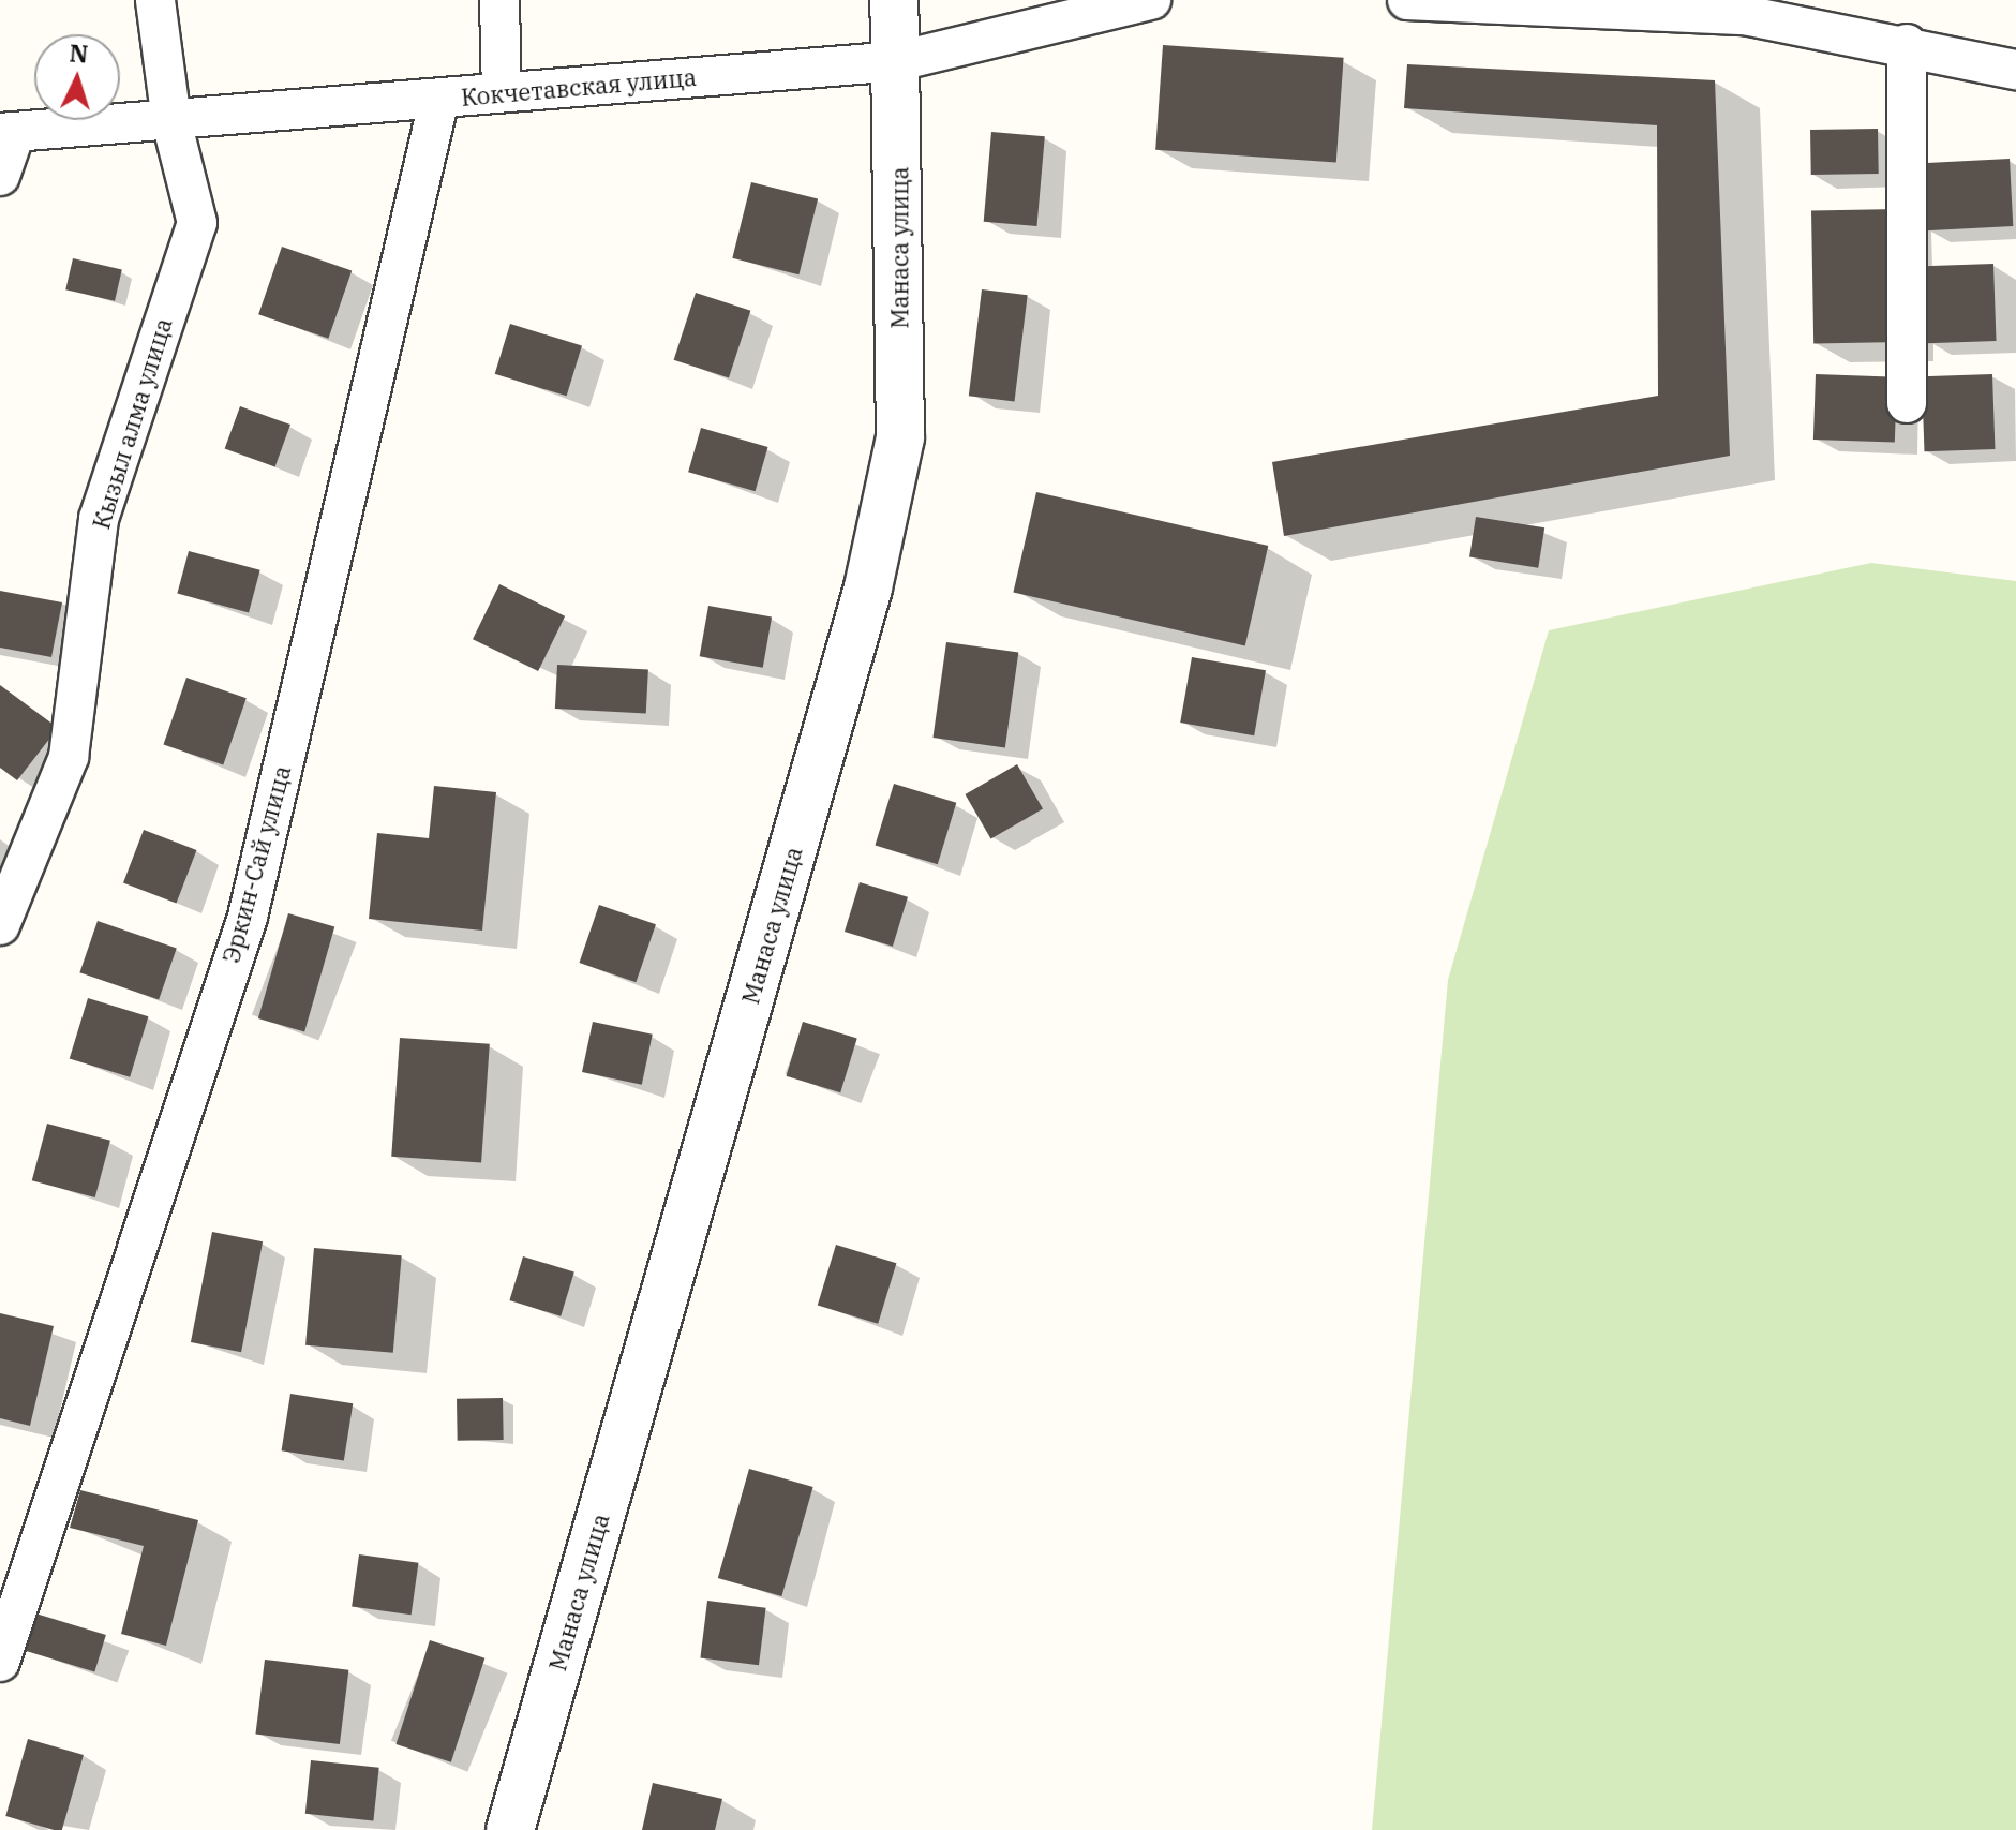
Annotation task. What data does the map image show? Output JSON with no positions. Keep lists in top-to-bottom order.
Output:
{
  "streets": {
    "street": [
      "Кокчетавская улица",
      "Манаса улица",
      "Кызыл алма улица",
      "Эркин-Сай улица"
    ]
  },
  "crossings": [
    ["Кокчетавская улица", "Манаса улица"],
    ["Кокчетавская улица", "Кызыл алма улица"],
    ["Кокчетавская улица", "Эркин-Сай улица"]
  ],
  "north": "top"
}
